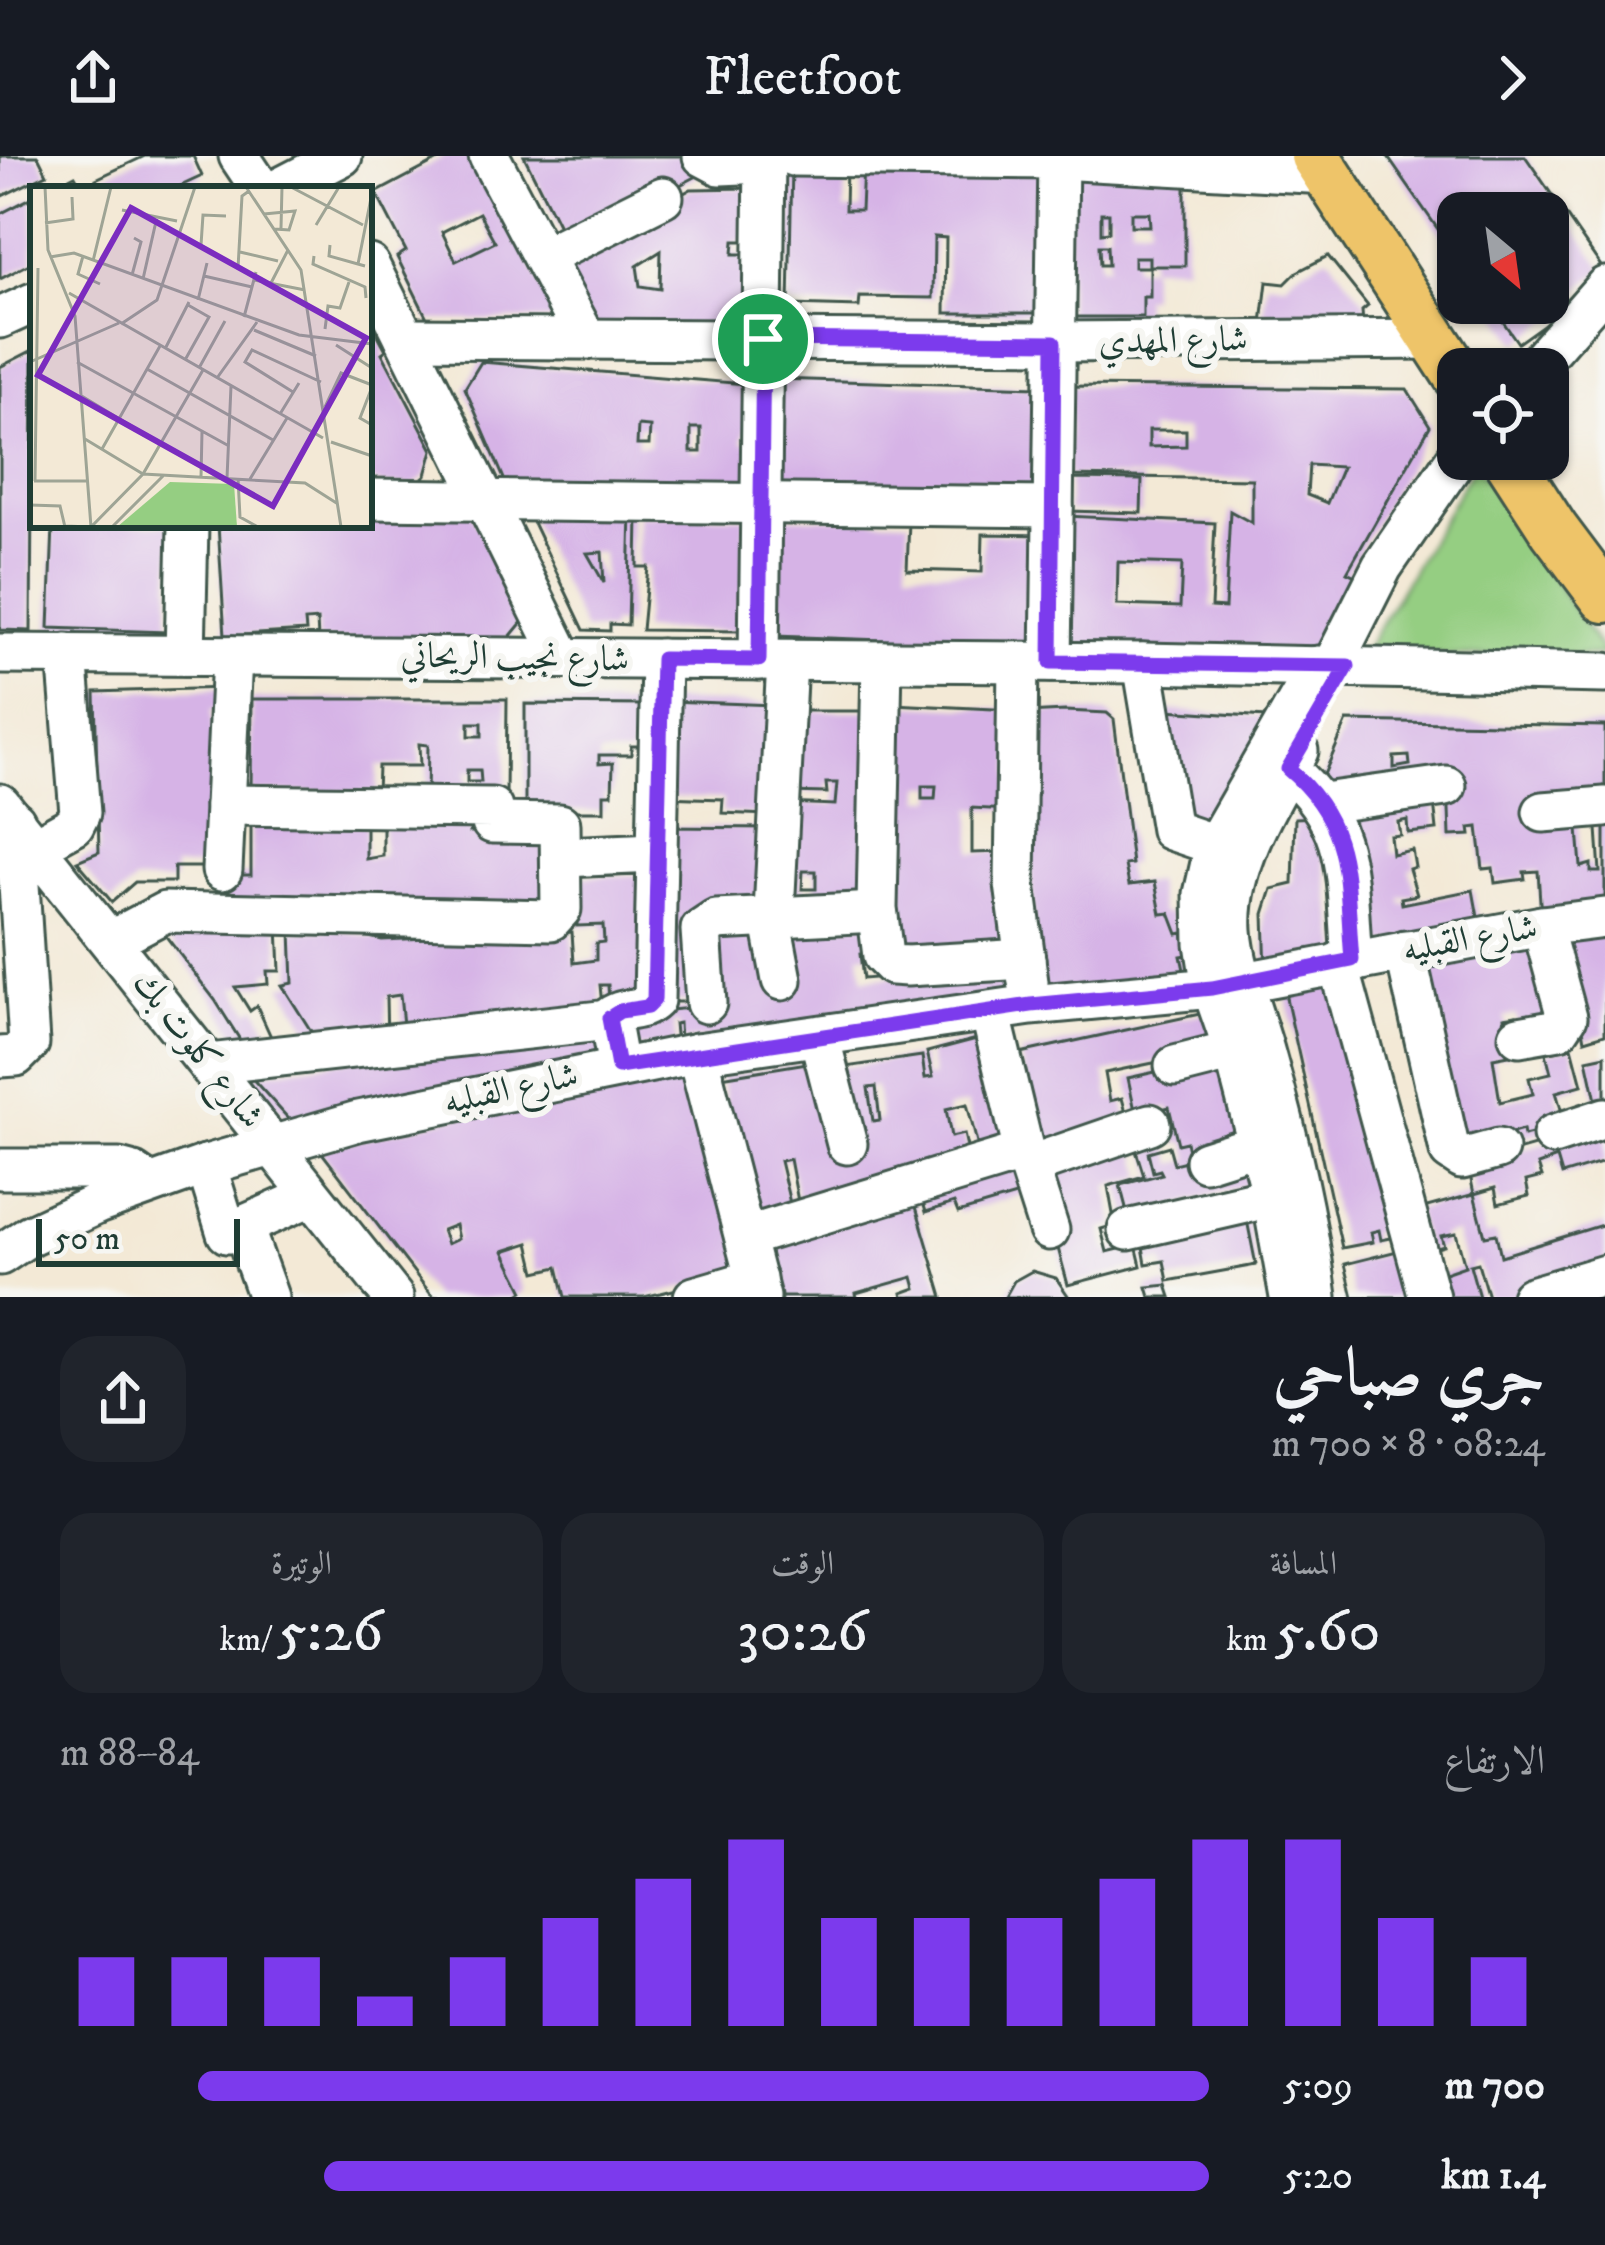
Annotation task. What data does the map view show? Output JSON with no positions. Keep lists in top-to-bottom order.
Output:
{
  "streets": {
    "street": [
      "شارع المهدي",
      "شارع نجيب الريحاني",
      "شارع القبليه",
      "شارع كلوت بك"
    ]
  },
  "crossings": [
    ["شارع القبليه", "شارع كلوت بك"]
  ],
  "scale_bar": "50 m",
  "north": "bottom right",
  "page": {
    "header": "Fleetfoot",
    "scale": "50 m",
    "heading": ["جري صباحي", "08:24 · 8 × 700 m"],
    "stats": [
      ["المسافة", "5.60 km"],
      ["الوقت", "30:26"],
      ["الوتيرة", "5:26 /km"]
    ],
    "chart": ["الارتفاع", "84–88 m"],
    "list": [
      {
        "name": "700 m",
        "note": "5:09"
      },
      {
        "name": "1.4 km",
        "note": "5:20"
      }
    ]
  }
}
